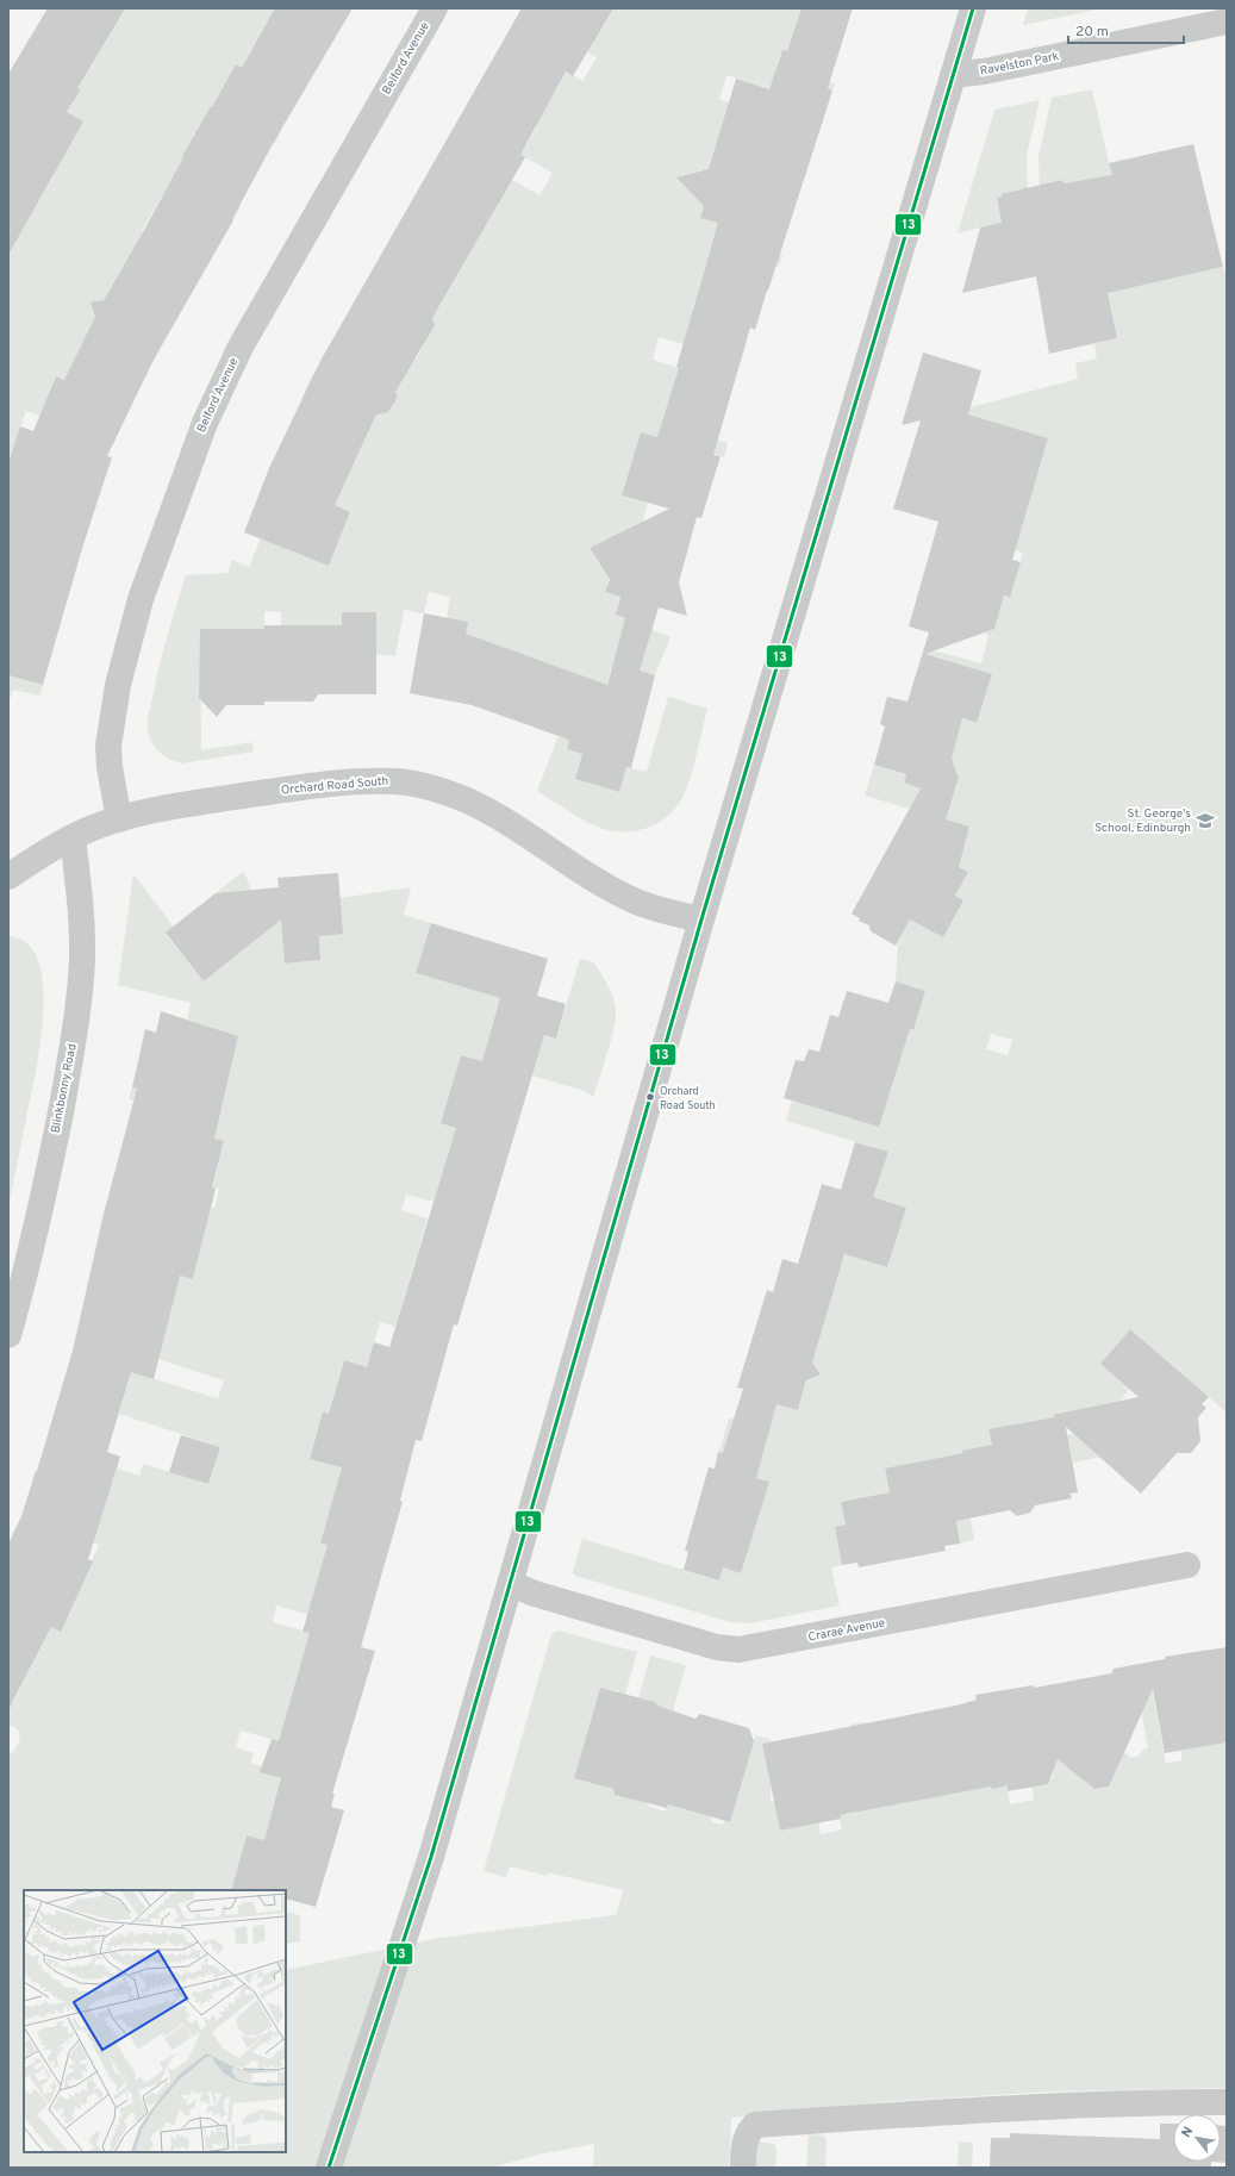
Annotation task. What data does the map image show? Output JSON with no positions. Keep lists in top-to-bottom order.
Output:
{
  "streets": {
    "street": [
      "Belford Avenue",
      "Ravelston Park",
      "Orchard Road South",
      "Blinkbonny Road",
      "Crarae Avenue"
    ]
  },
  "crossings": [
    ["Belford Avenue", "Orchard Road South"],
    ["Orchard Road South", "Blinkbonny Road"]
  ],
  "places": {
    "school or university": ["St. George's School, Edinburgh"],
    "other": ["Orchard Road South"]
  },
  "lines": ["transit line 13"],
  "scale_bar": "20 m",
  "north": "top left"
}
